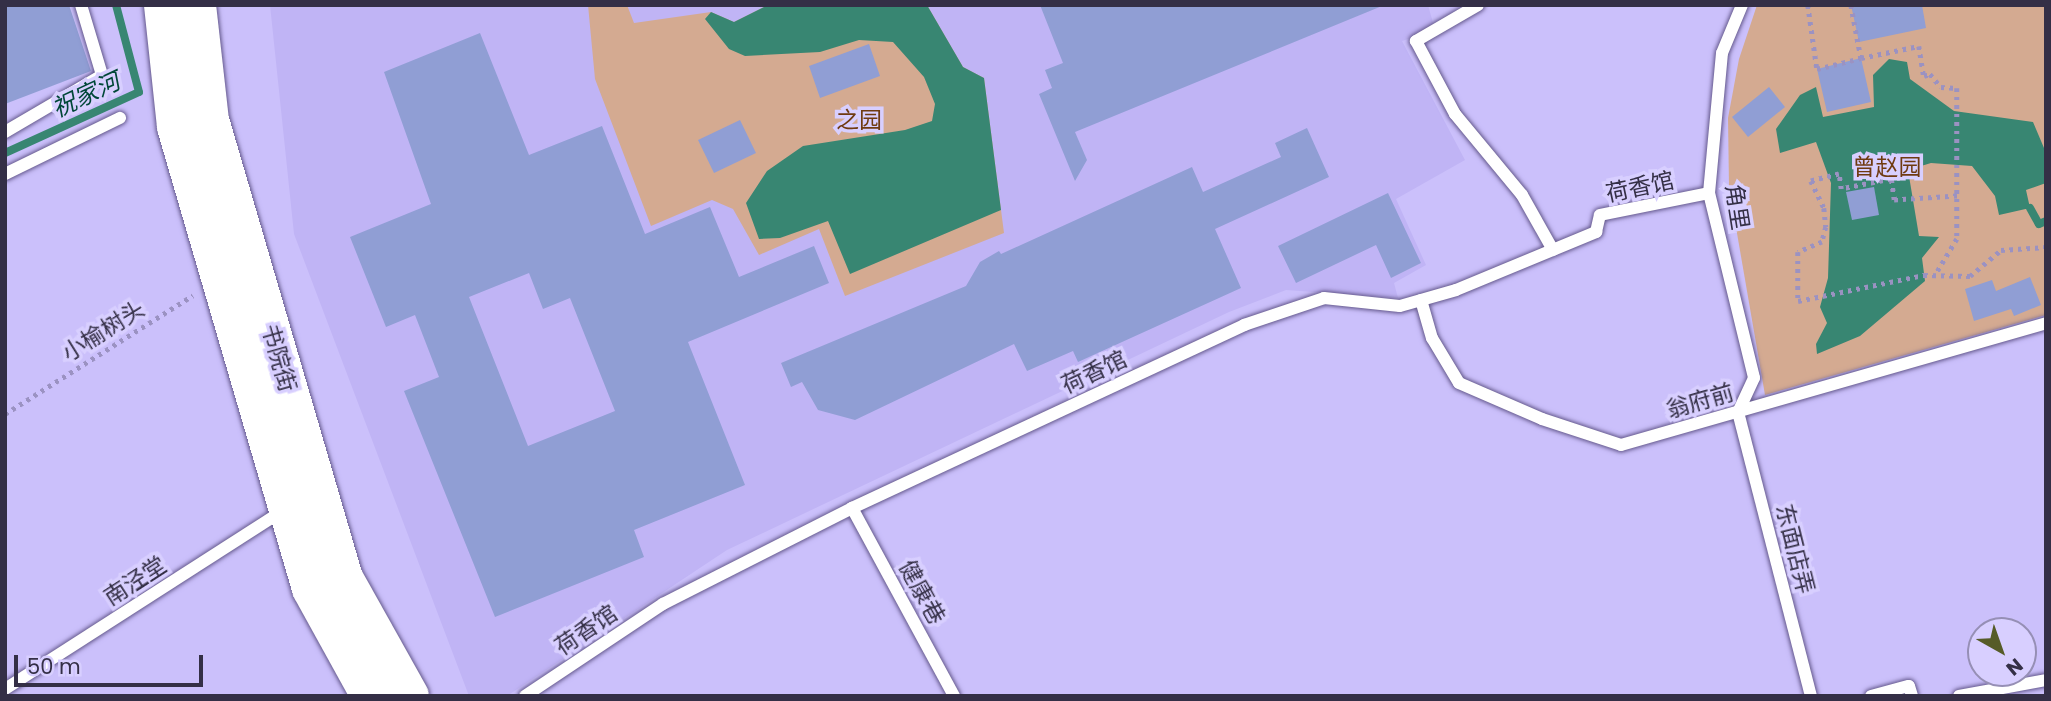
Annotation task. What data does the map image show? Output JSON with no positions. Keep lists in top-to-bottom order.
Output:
{
  "streets": {
    "main road": ["书院街"],
    "lane": [
      "荷香馆",
      "角里",
      "翁府前",
      "东面店弄",
      "南泾堂",
      "健康巷"
    ],
    "path": ["小榆树头"]
  },
  "crossings": [
    ["荷香馆", "角里"],
    ["荷香馆", "翁府前"],
    ["荷香馆", "健康巷"],
    ["角里", "翁府前"],
    ["角里", "东面店弄"],
    ["小榆树头", "书院街"],
    ["书院街", "南泾堂"],
    ["翁府前", "东面店弄"]
  ],
  "water": ["祝家河"],
  "parks": ["之园", "曾赵园"],
  "scale_bar": "50 m",
  "north": "bottom right"
}
